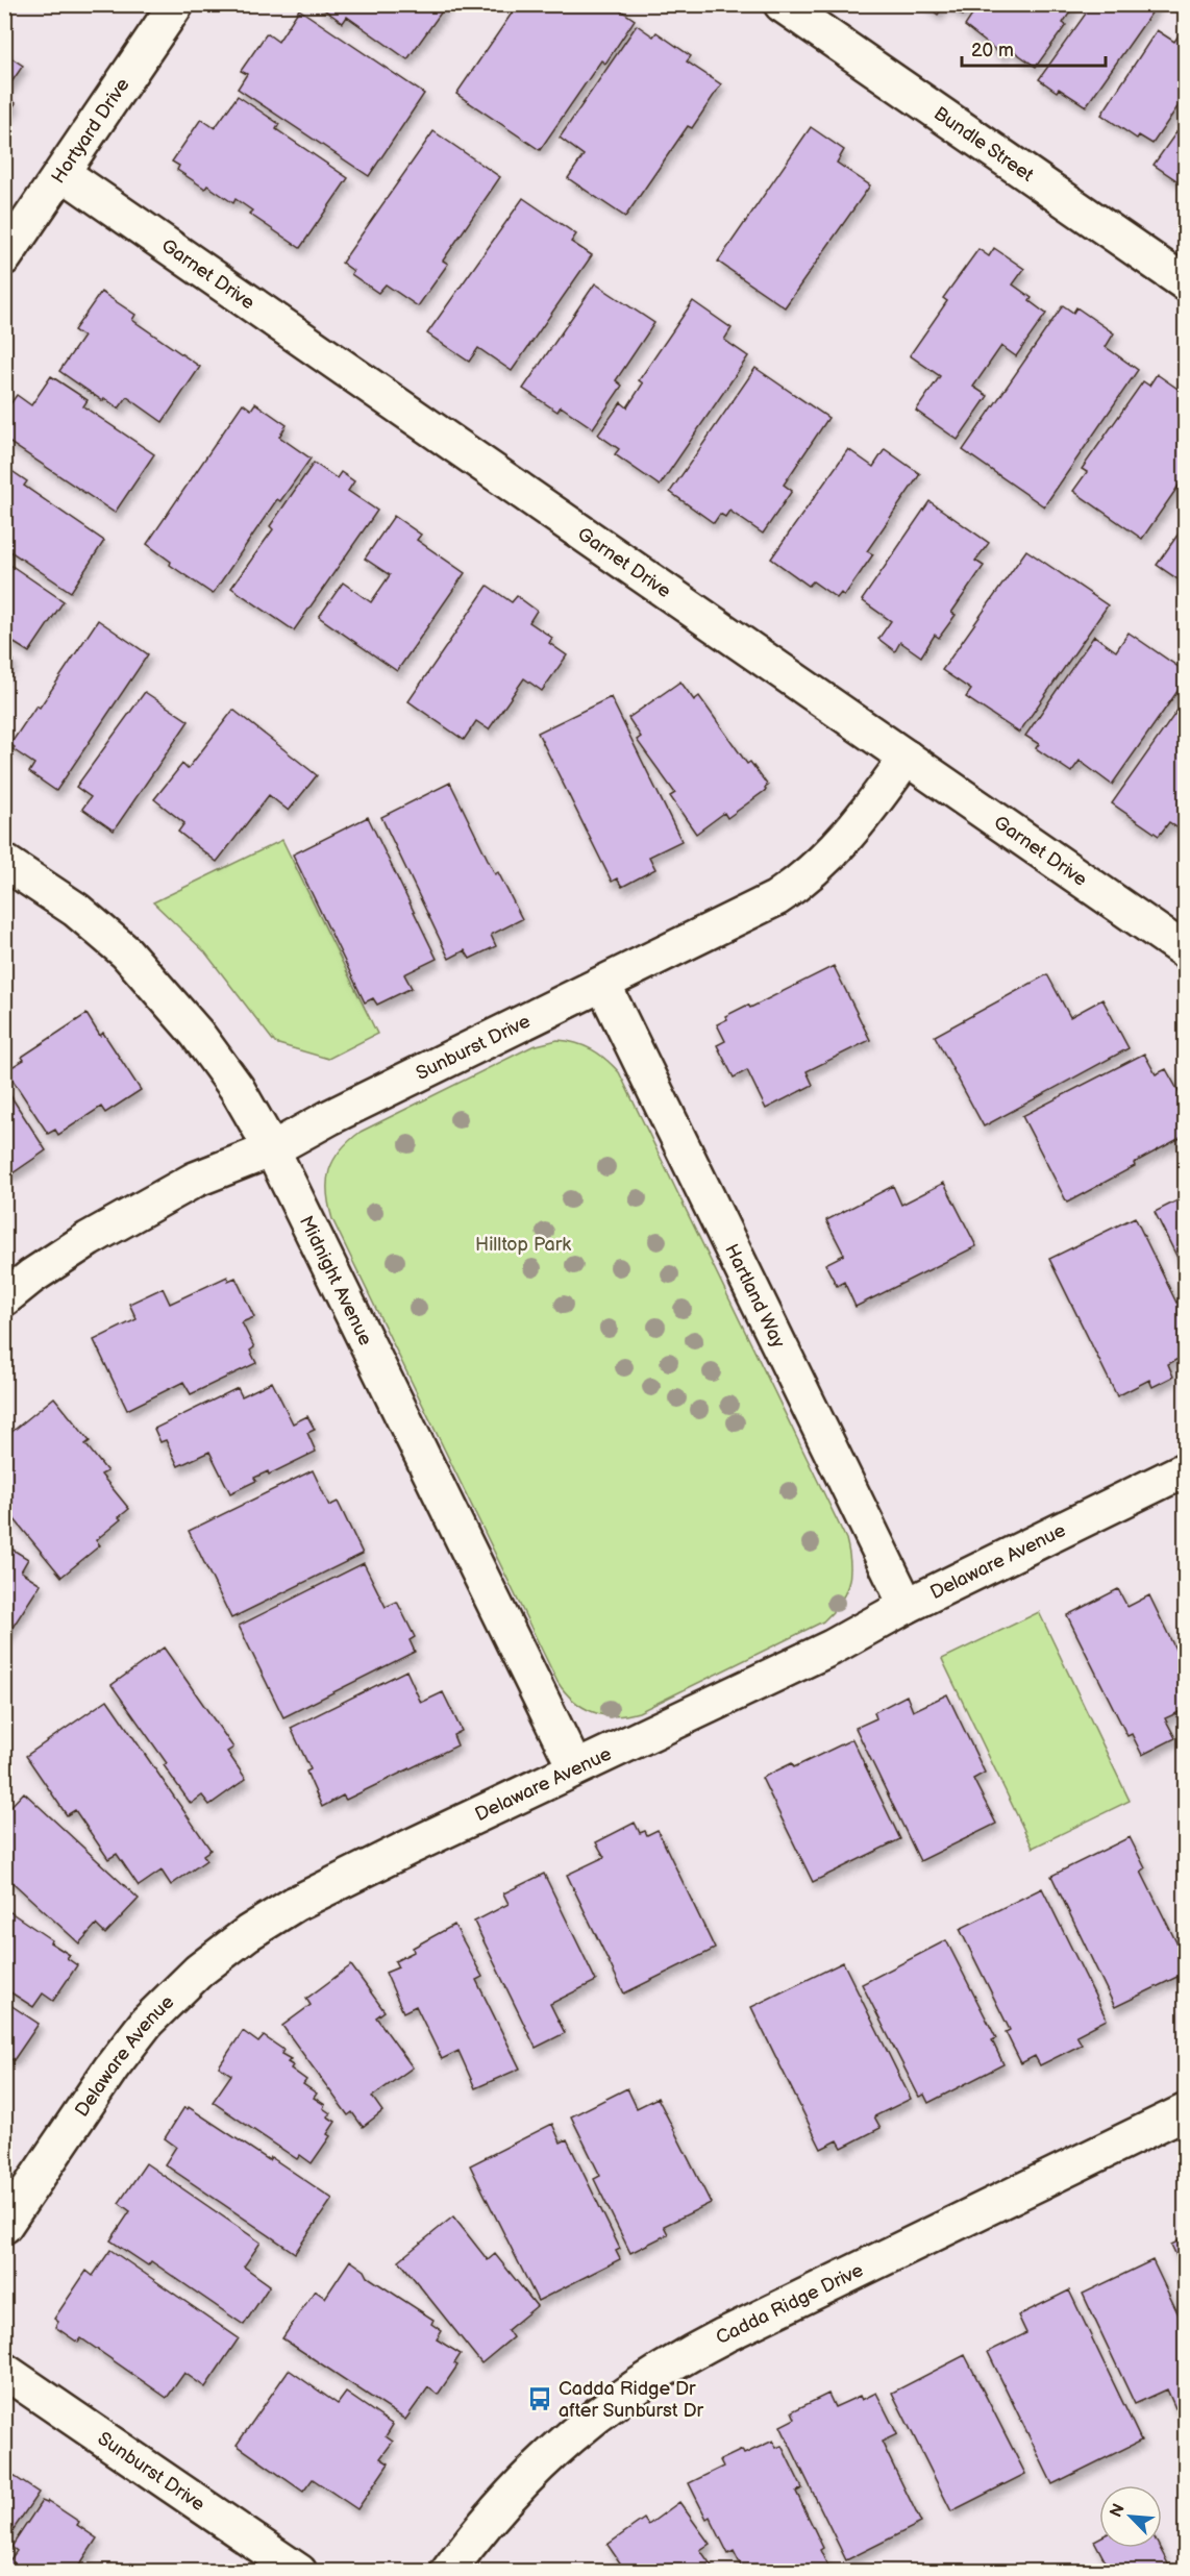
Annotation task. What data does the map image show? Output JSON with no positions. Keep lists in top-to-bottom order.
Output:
{
  "streets": {
    "street": [
      "Hortyard Drive",
      "Bundle Street",
      "Garnet Drive",
      "Sunburst Drive",
      "Midnight Avenue",
      "Hartland Way",
      "Delaware Avenue",
      "Cadda Ridge Drive"
    ]
  },
  "crossings": [
    ["Hortyard Drive", "Garnet Drive"],
    ["Garnet Drive", "Sunburst Drive"],
    ["Sunburst Drive", "Midnight Avenue"],
    ["Sunburst Drive", "Hartland Way"],
    ["Midnight Avenue", "Delaware Avenue"],
    ["Hartland Way", "Delaware Avenue"]
  ],
  "parks": ["Hilltop Park"],
  "places": {
    "bus stop": ["Cadda Ridge Dr after Sunburst Dr"]
  },
  "scale_bar": "20 m",
  "north": "top left"
}
